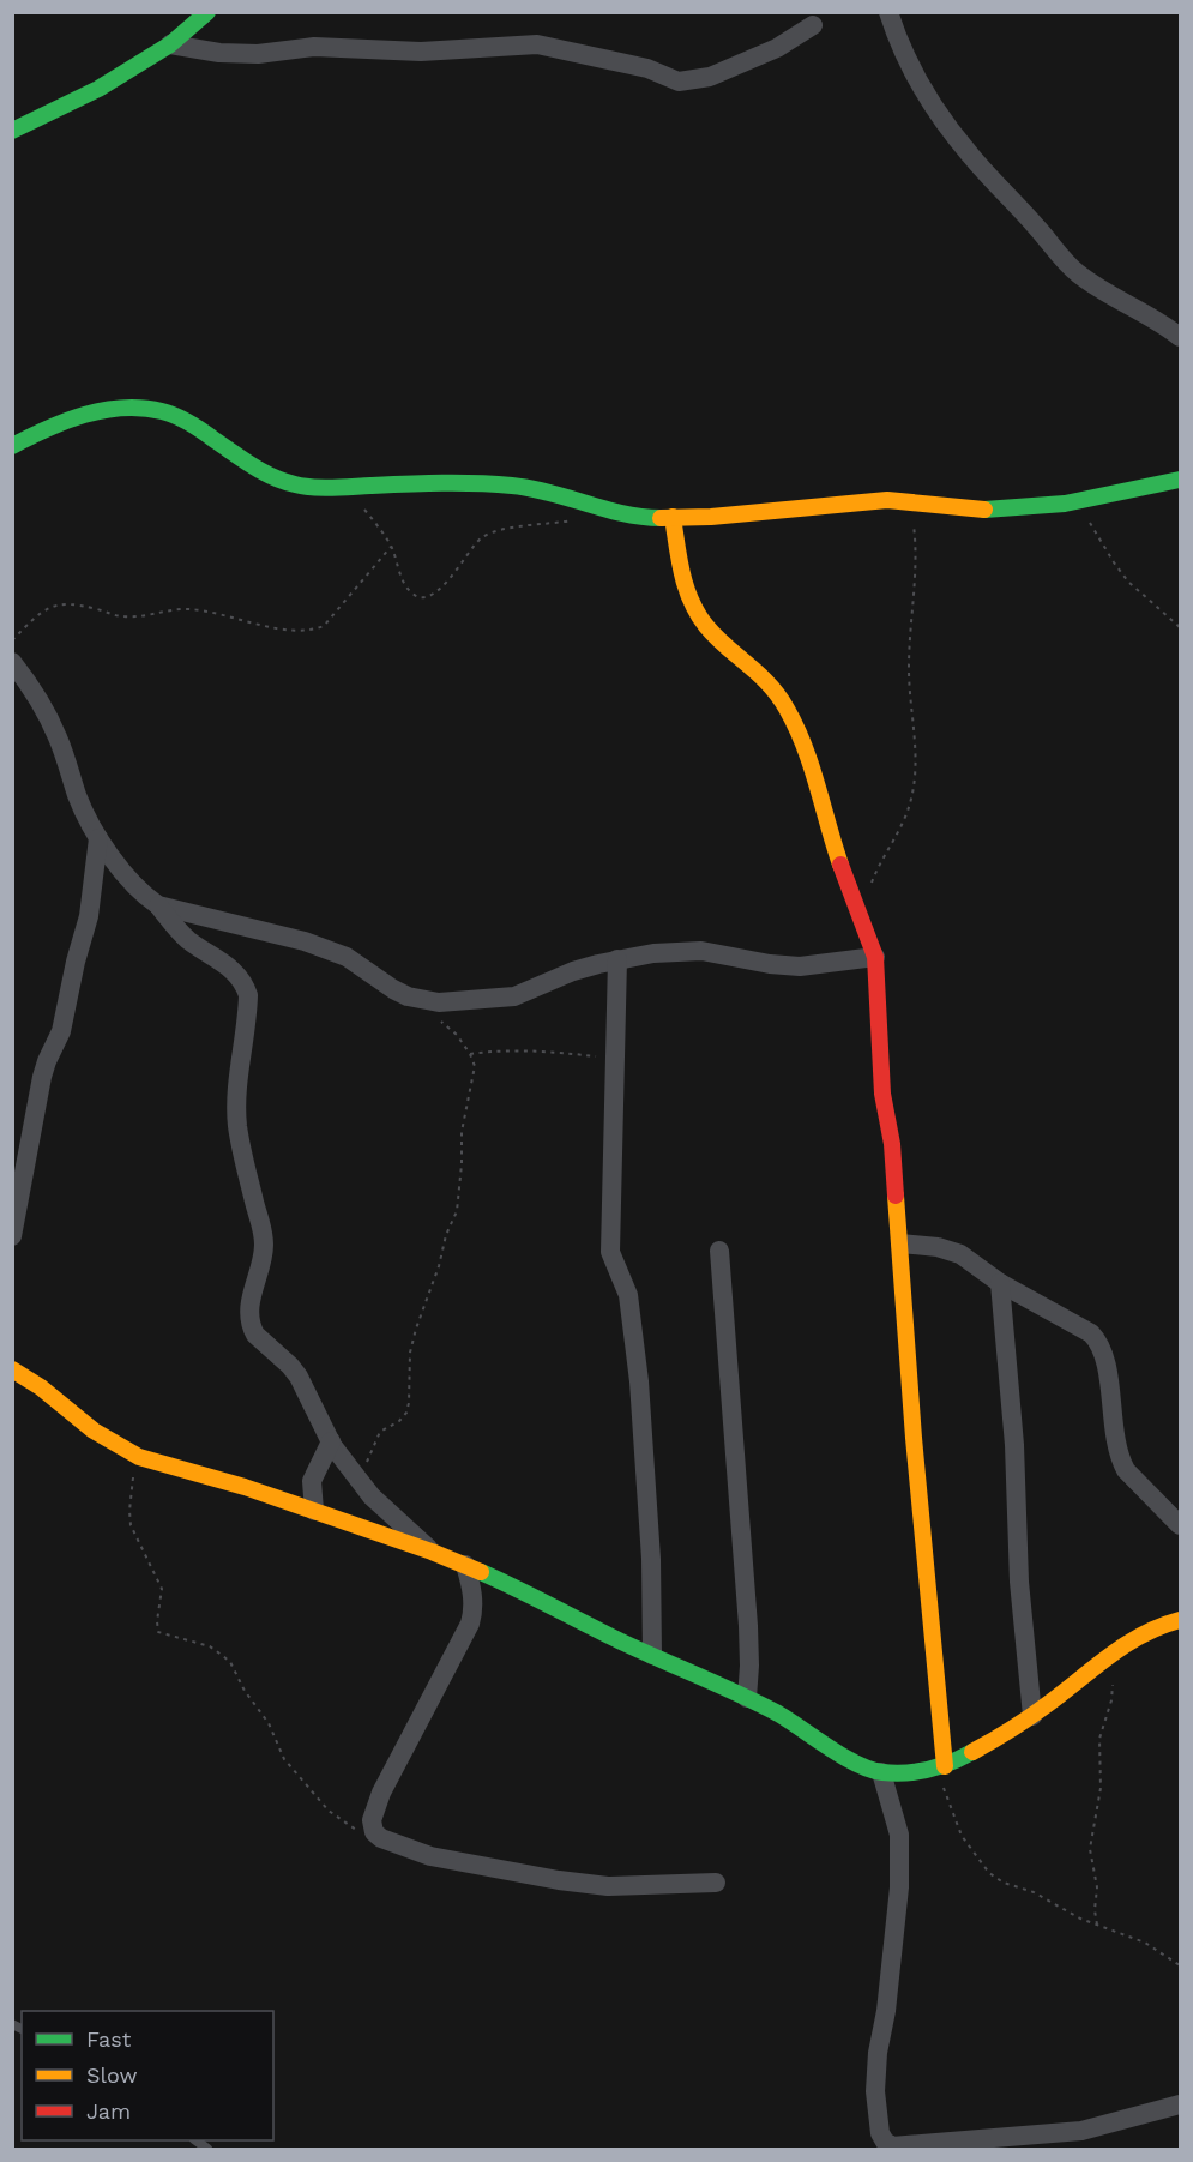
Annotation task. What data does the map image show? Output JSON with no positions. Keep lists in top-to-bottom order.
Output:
{
  "legend": ["Fast", "Slow", "Jam"]
}
